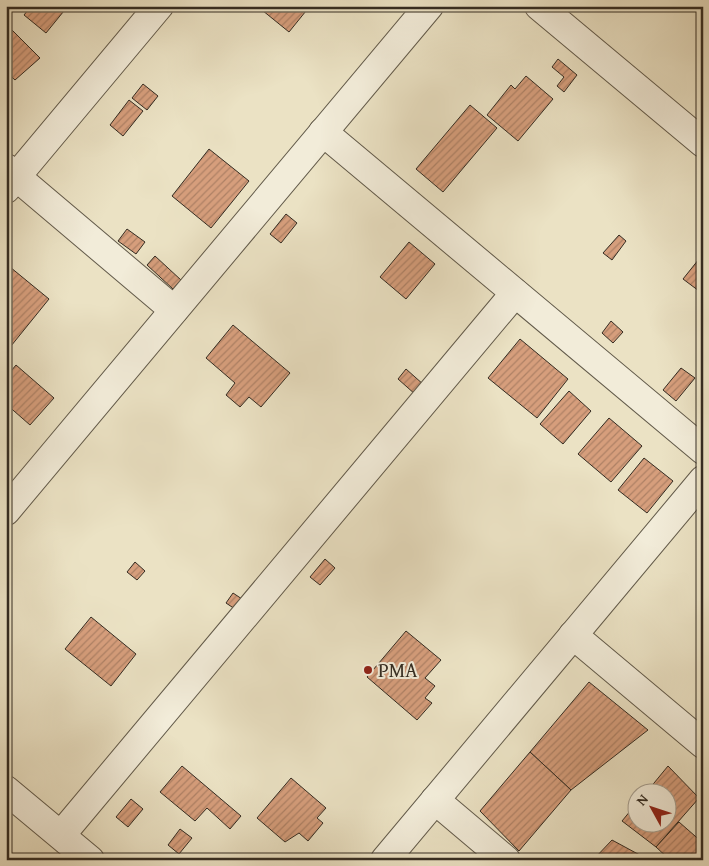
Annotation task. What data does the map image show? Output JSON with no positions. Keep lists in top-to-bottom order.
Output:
{
  "places": ["PMA"],
  "north": "top left"
}
